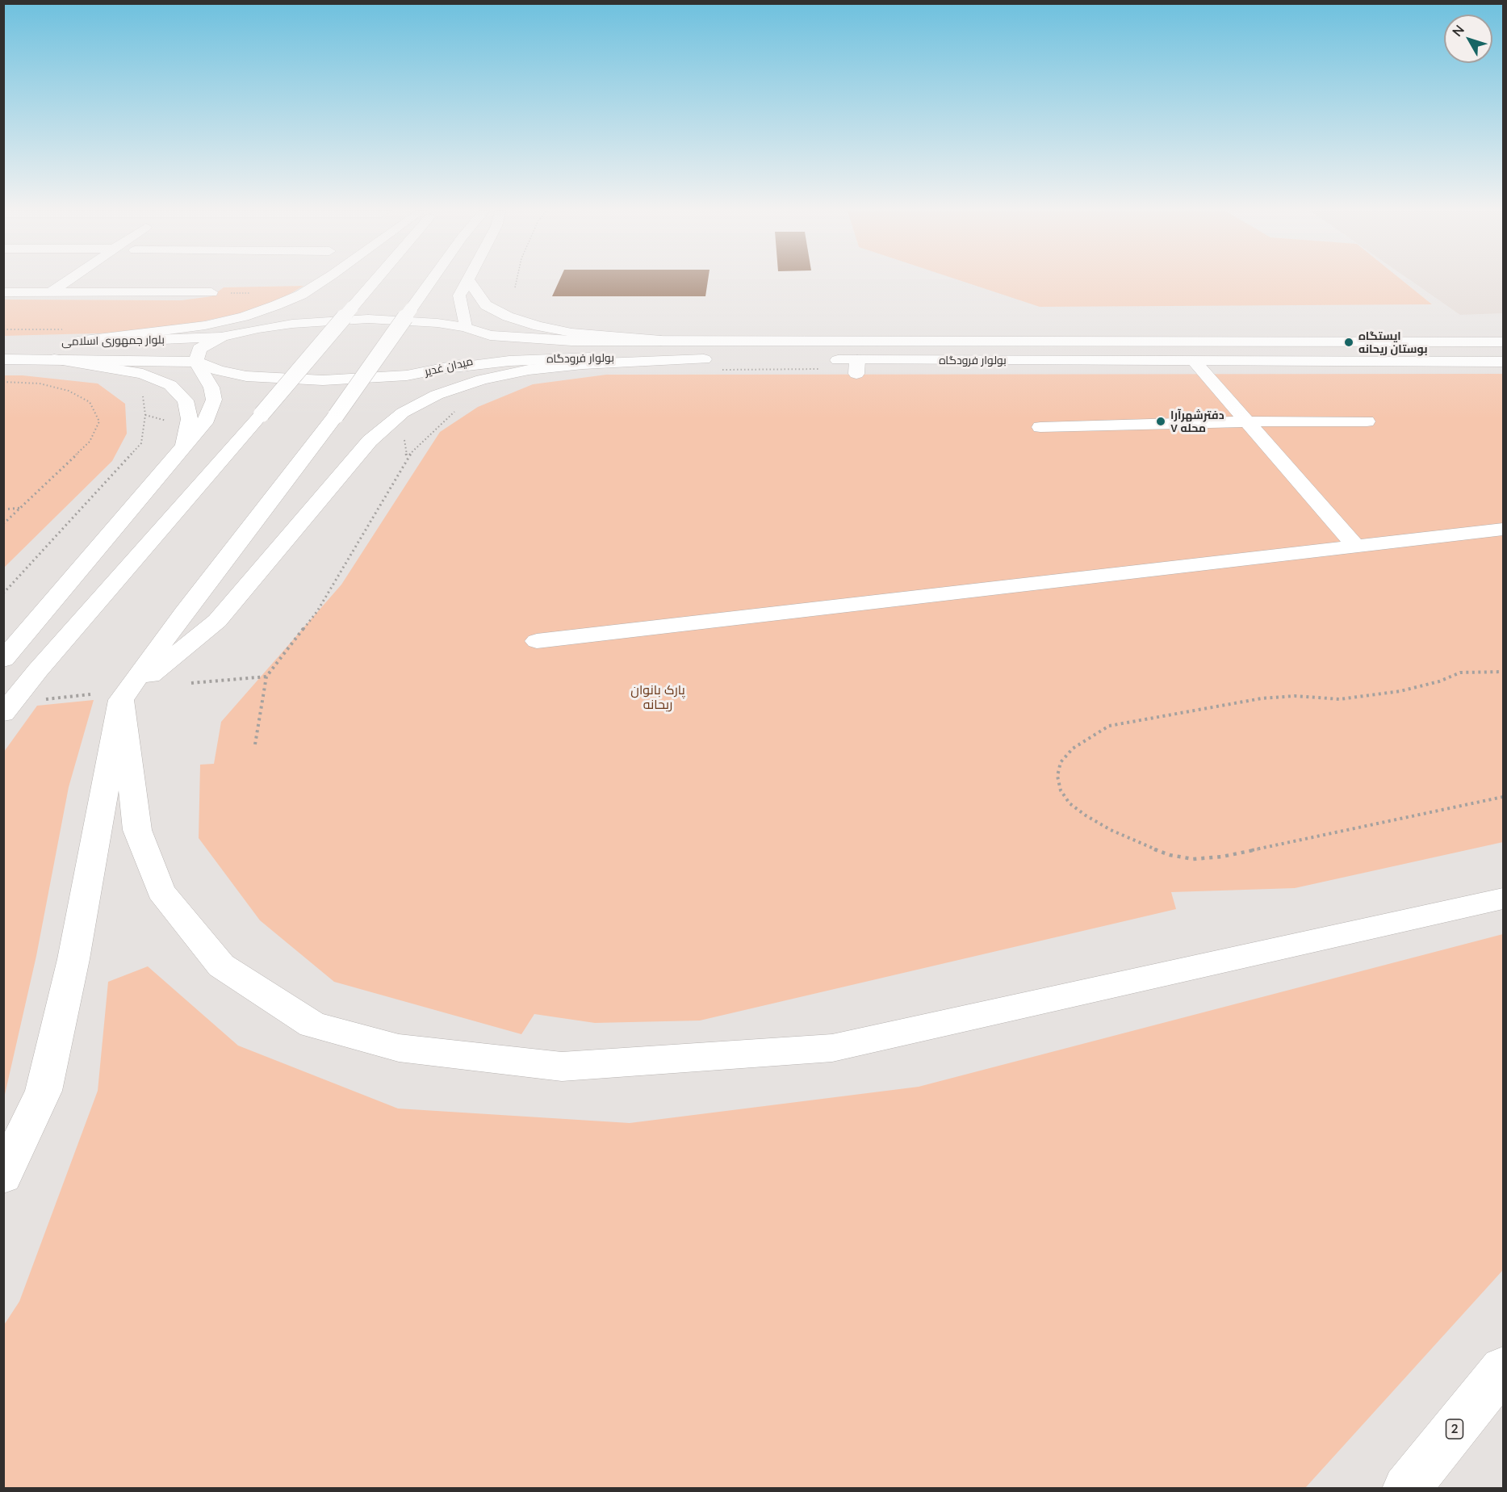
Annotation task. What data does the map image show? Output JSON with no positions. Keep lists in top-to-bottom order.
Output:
{
  "streets": {
    "main road": [
      "بلوار جمهوری اسلامی",
      "بولوار فرودگاه",
      "میدان غدیر",
      "2"
    ]
  },
  "crossings": [
    ["بلوار جمهوری اسلامی", "میدان غدیر"],
    ["بولوار فرودگاه", "میدان غدیر"]
  ],
  "parks": ["پارک بانوان ریحانه"],
  "places": ["ایستگاه بوستان ریحانه", "دفترشهرآرا محله ۷"],
  "north": "top left"
}
